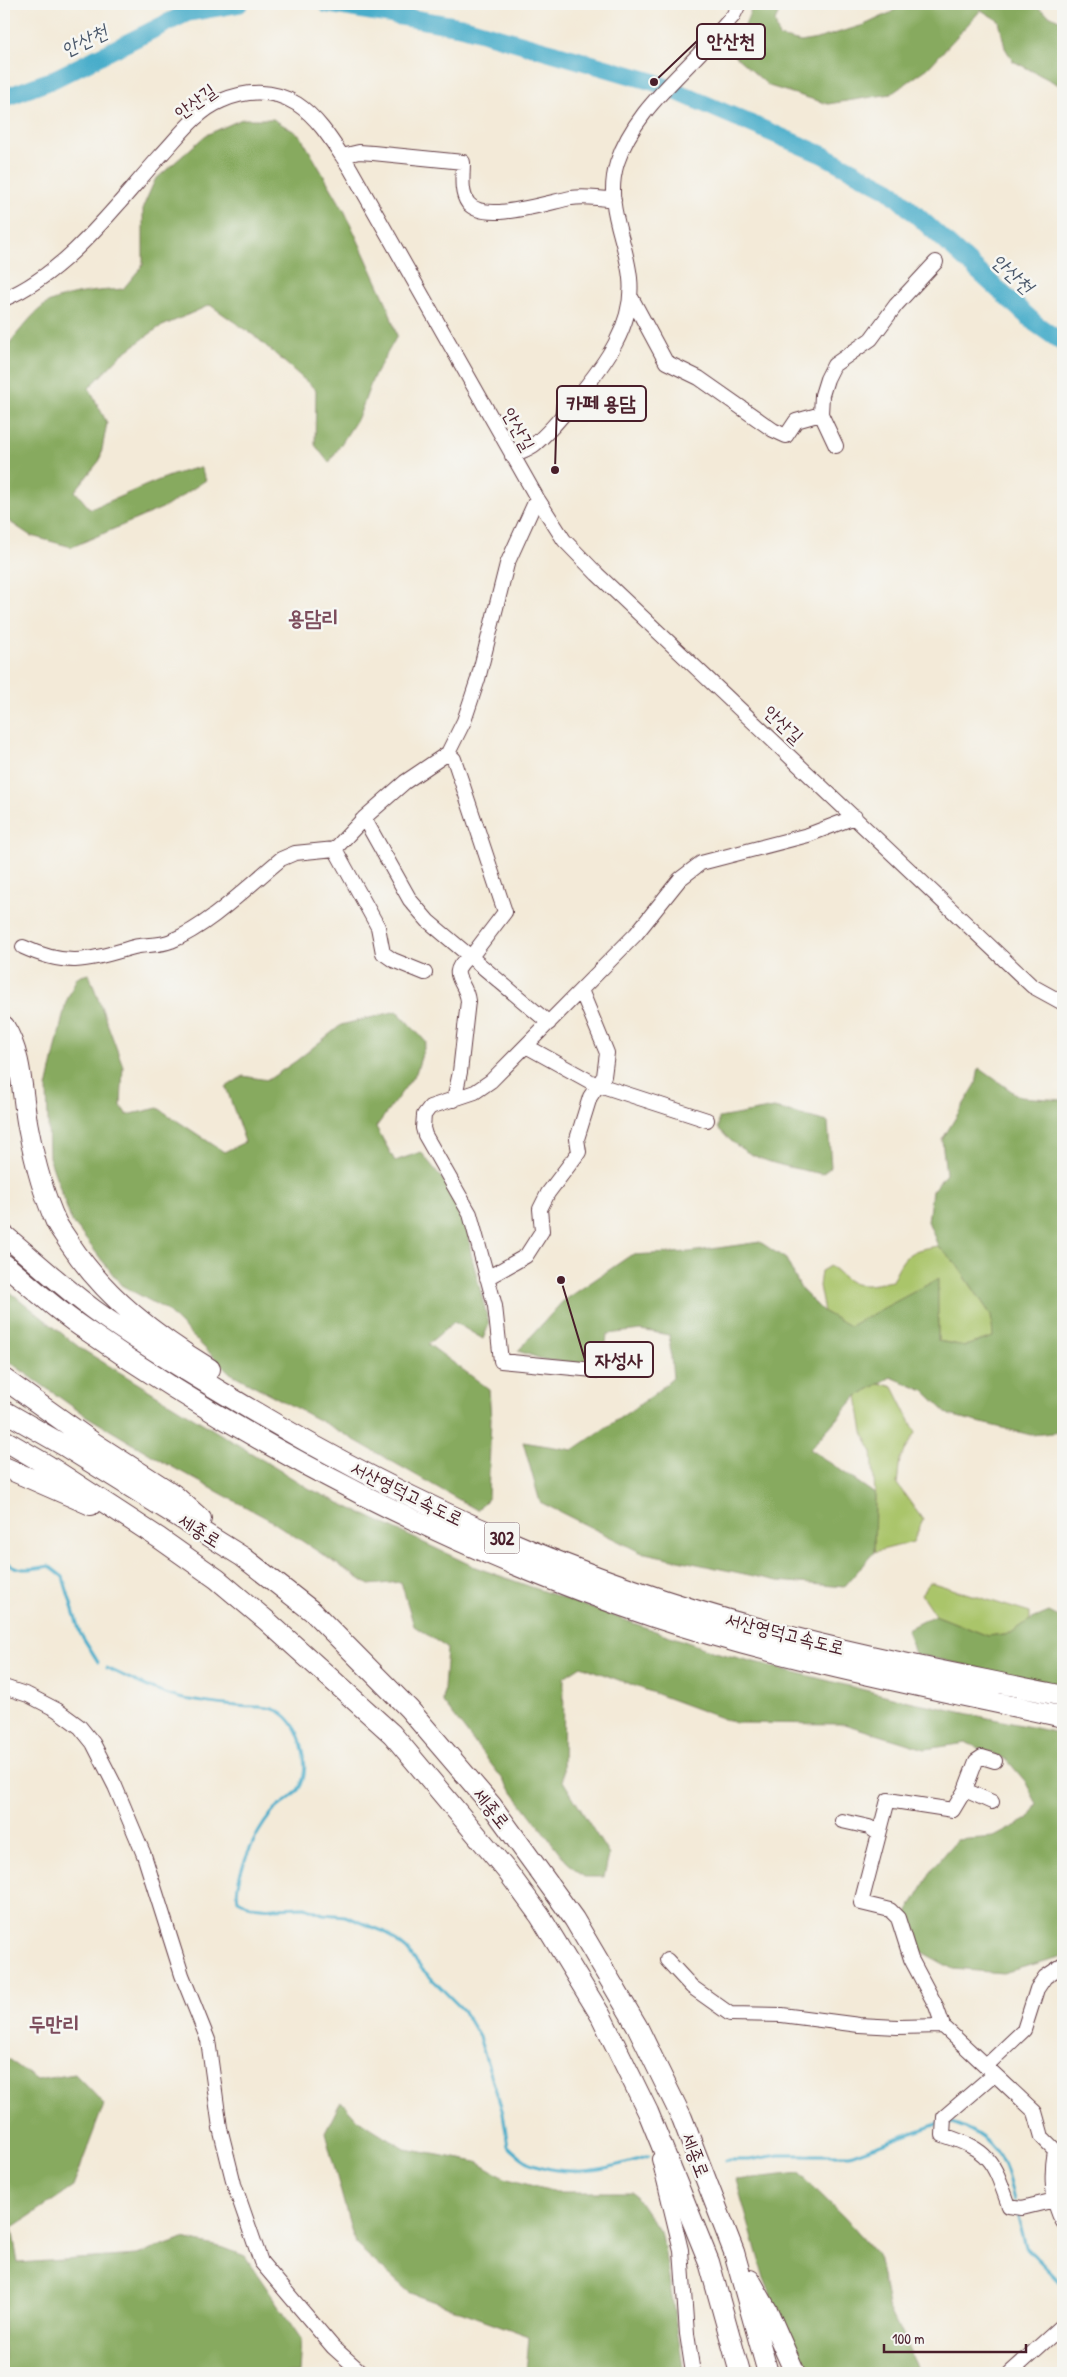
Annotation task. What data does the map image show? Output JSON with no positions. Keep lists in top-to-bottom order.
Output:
{
  "streets": {
    "highway": ["서산영덕고속도로", "세종로", "302"],
    "street": ["안산길"]
  },
  "districts": ["용담리", "두만리"],
  "water": ["안산천"],
  "places": ["안산천", "카페 용담", "자성사"],
  "scale_bar": "100 m"
}
